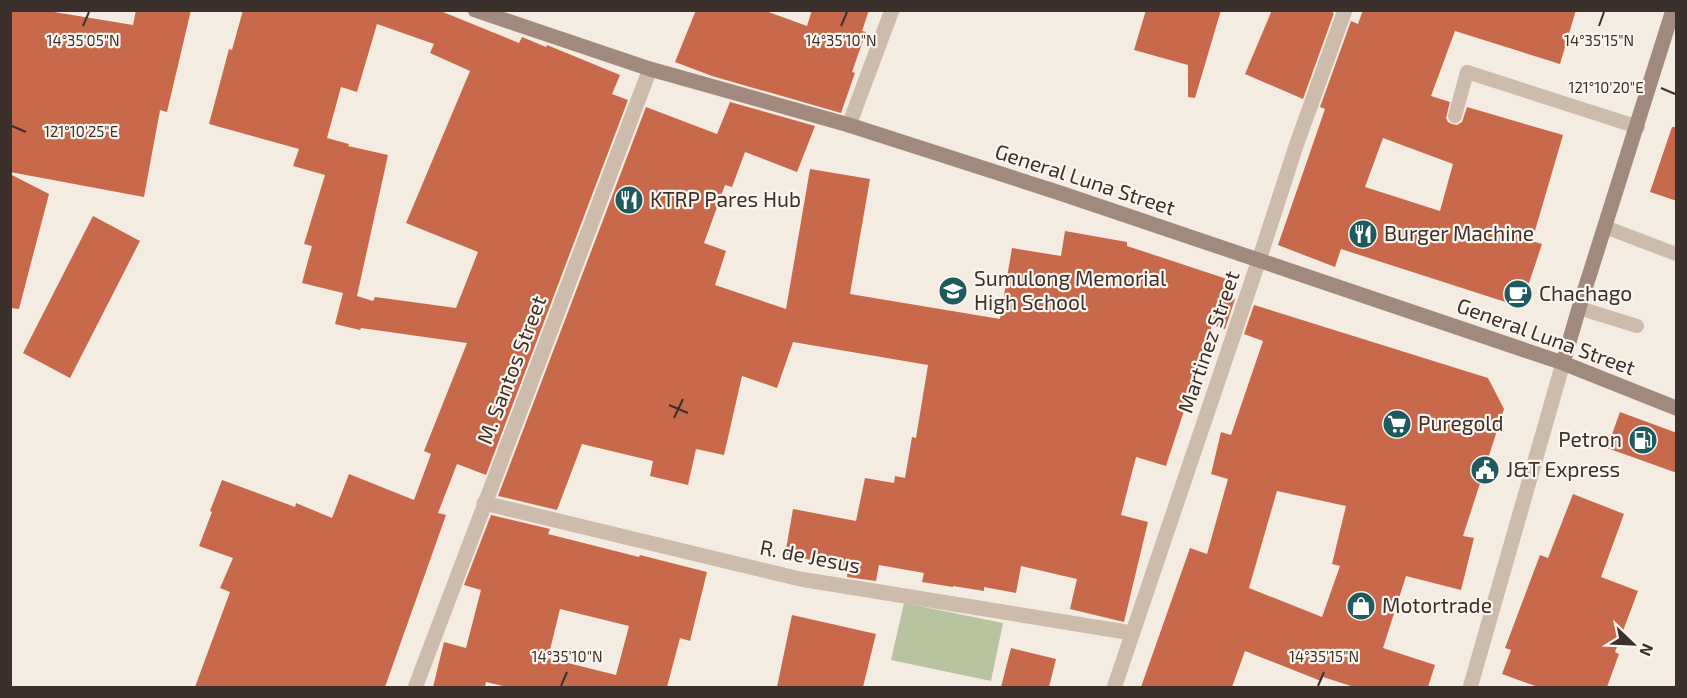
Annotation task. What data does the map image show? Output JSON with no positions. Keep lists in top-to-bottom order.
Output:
{
  "streets": {
    "main road": ["General Luna Street"],
    "street": ["Martinez Street", "M. Santos Street", "R. de Jesus"]
  },
  "crossings": [
    ["General Luna Street", "Martinez Street"],
    ["General Luna Street", "M. Santos Street"],
    ["Martinez Street", "R. de Jesus"],
    ["M. Santos Street", "R. de Jesus"]
  ],
  "places": {
    "restaurant": ["KTRP Pares Hub", "Burger Machine"],
    "school or university": ["Sumulong Memorial High School"],
    "cafe": ["Chachago"],
    "supermarket": ["Puregold"],
    "fuel station": ["Petron"],
    "public building": ["J&T Express"],
    "shop": ["Motortrade"]
  },
  "north": "bottom right",
  "coordinates": [
    "14°35'05\"N",
    "14°35'10\"N",
    "14°35'15\"N",
    "121°10'20\"E",
    "121°10'25\"E"
  ]
}
